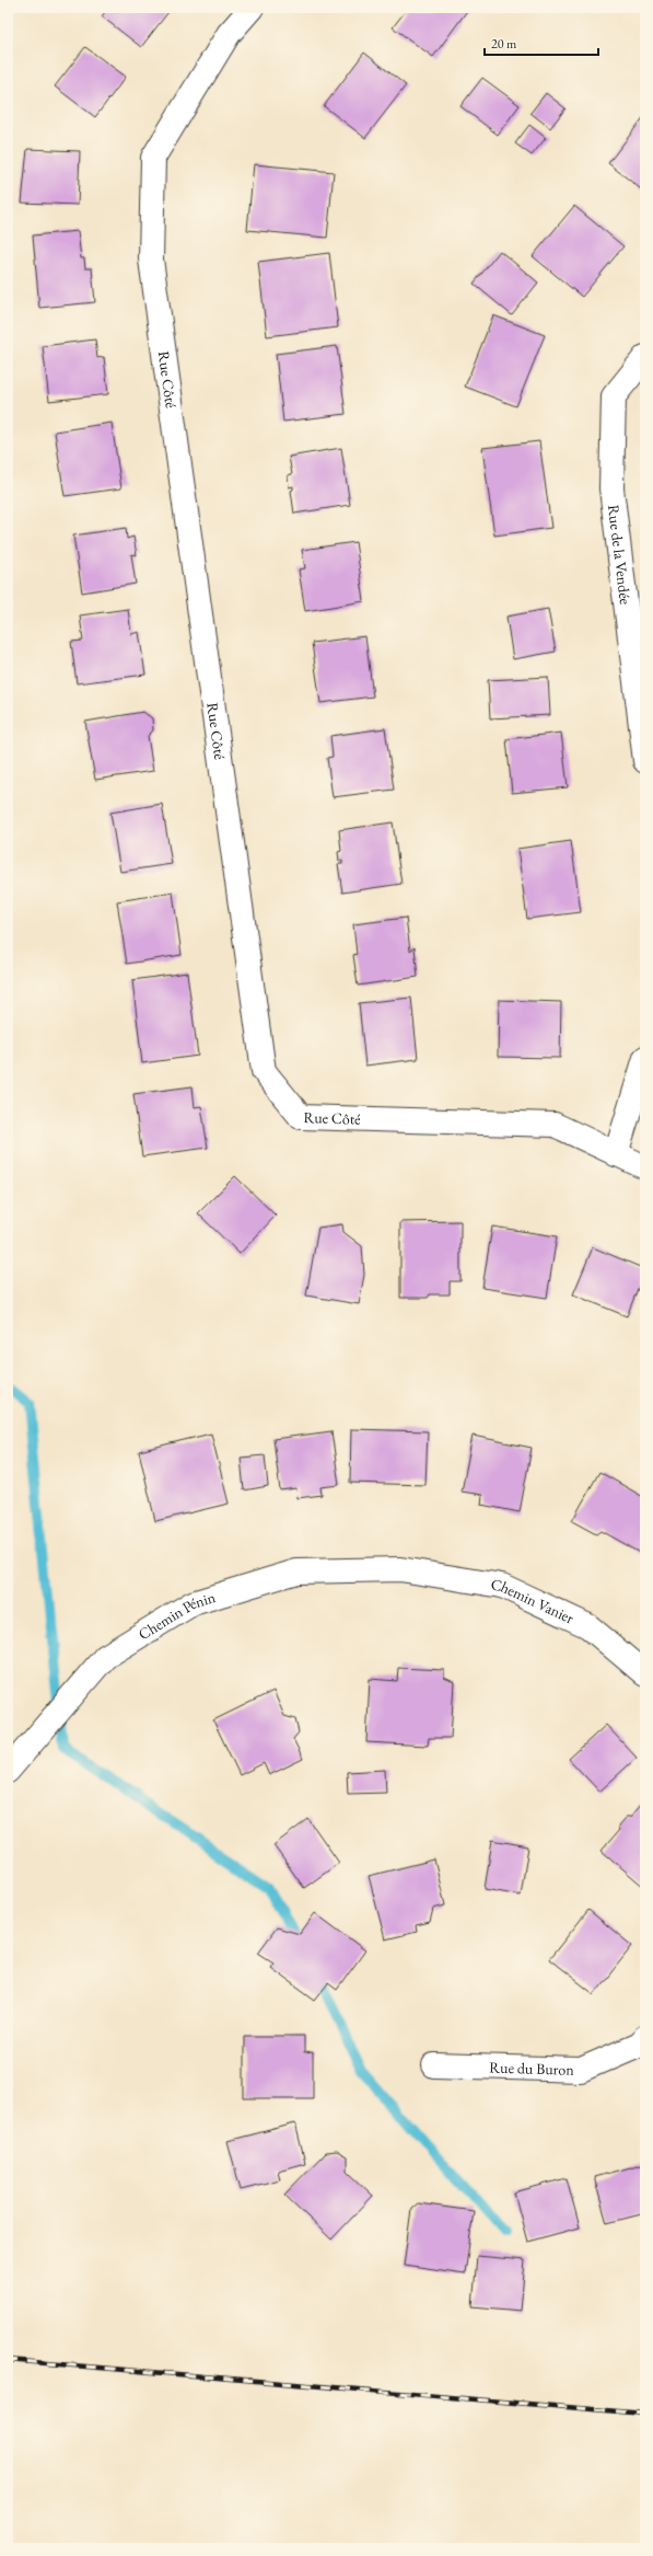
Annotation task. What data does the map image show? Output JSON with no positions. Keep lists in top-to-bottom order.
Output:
{
  "streets": {
    "street": [
      "Rue Côté",
      "Rue de la Vendée",
      "Chemin Vanier",
      "Chemin Pénin",
      "Rue du Buron"
    ]
  },
  "crossings": [
    ["Chemin Vanier", "Chemin Pénin"]
  ],
  "scale_bar": "20 m"
}
